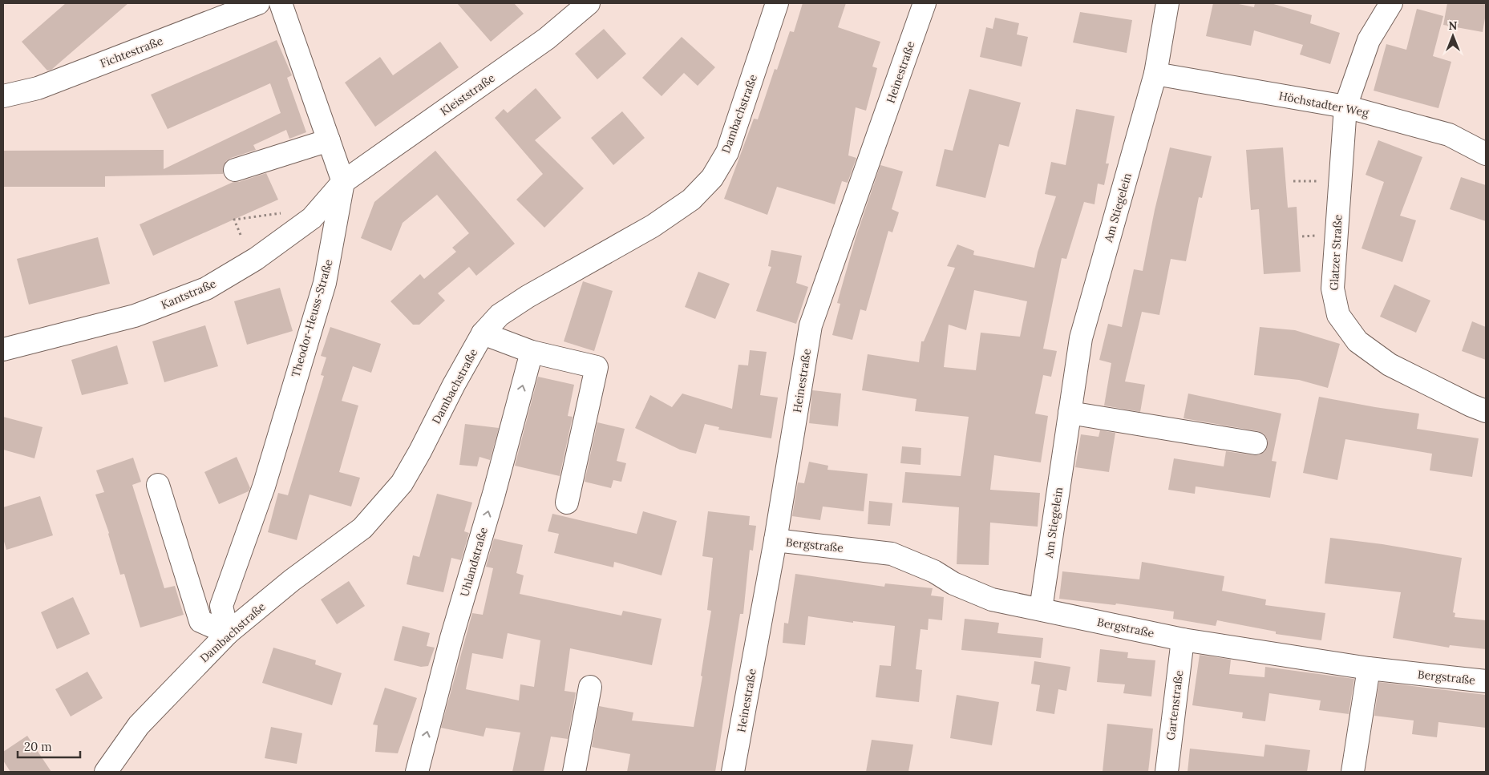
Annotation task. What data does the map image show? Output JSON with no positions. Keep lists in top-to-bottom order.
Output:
{
  "streets": {
    "street": [
      "Fichtestraße",
      "Heinestraße",
      "Kleiststraße",
      "Höchstadter Weg",
      "Dambachstraße",
      "Am Stiegelein",
      "Glatzer Straße",
      "Kantstraße",
      "Theodor-Heuss-Straße",
      "Bergstraße",
      "Uhlandstraße",
      "Gartenstraße"
    ]
  },
  "crossings": [
    ["Heinestraße", "Bergstraße"],
    ["Kleiststraße", "Kantstraße"],
    ["Kleiststraße", "Theodor-Heuss-Straße"],
    ["Höchstadter Weg", "Am Stiegelein"],
    ["Höchstadter Weg", "Glatzer Straße"],
    ["Dambachstraße", "Theodor-Heuss-Straße"],
    ["Am Stiegelein", "Bergstraße"],
    ["Kantstraße", "Theodor-Heuss-Straße"],
    ["Bergstraße", "Gartenstraße"]
  ],
  "one_way": ["Uhlandstraße"],
  "scale_bar": "20 m",
  "north": "top"
}
